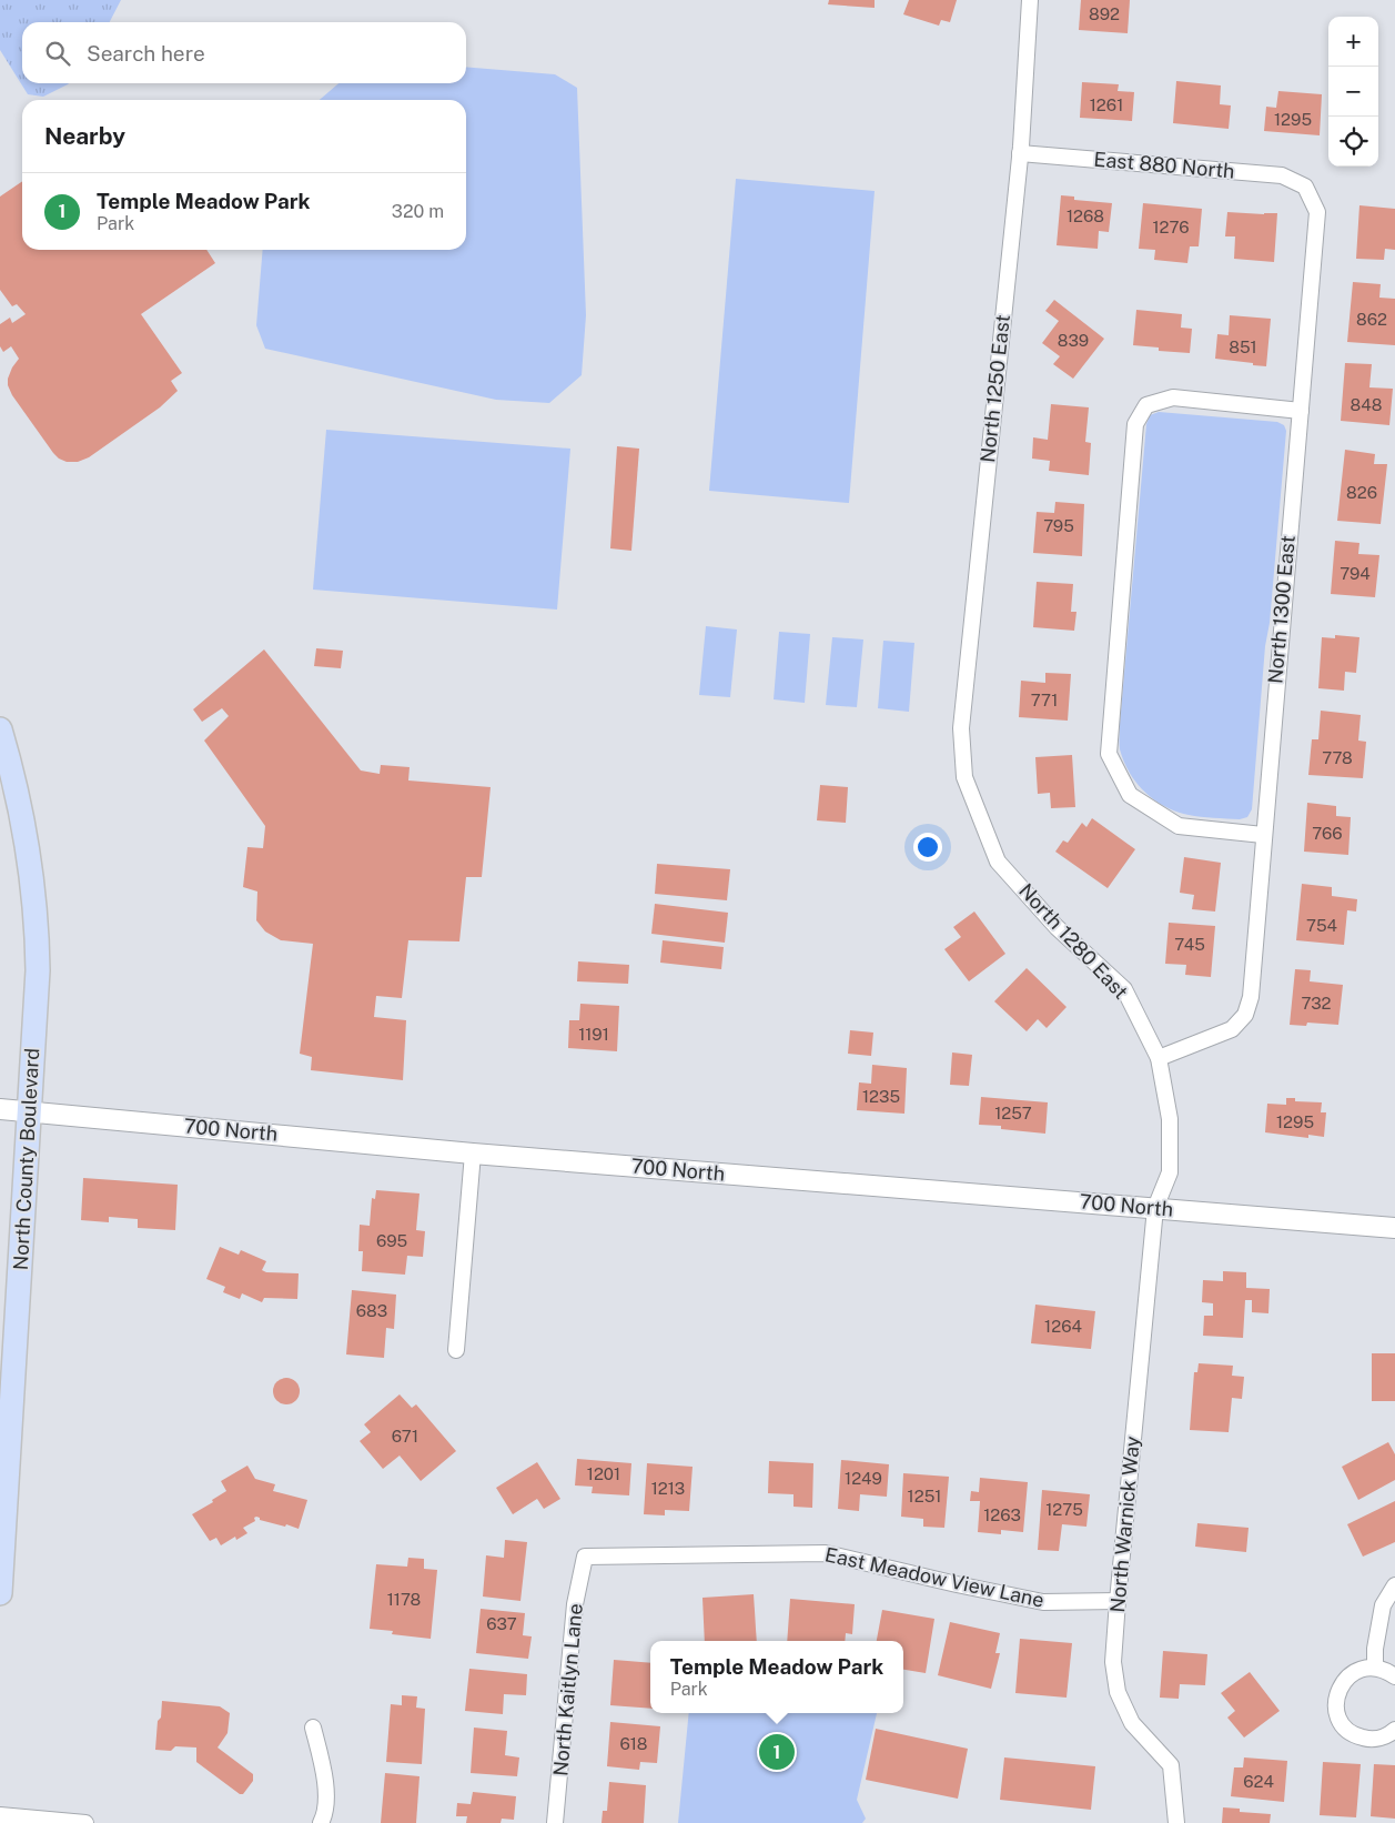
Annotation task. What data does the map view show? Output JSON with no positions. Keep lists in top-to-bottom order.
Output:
{
  "streets": {
    "main road": ["North County Boulevard"],
    "street": [
      "East 880 North",
      "North 1250 East",
      "North 1300 East",
      "North 1280 East",
      "700 North",
      "North Warnick Way",
      "East Meadow View Lane",
      "North Kaitlyn Lane"
    ]
  },
  "crossings": [
    ["East 880 North", "North 1250 East"],
    ["East 880 North", "North 1300 East"],
    ["North 1250 East", "North 1280 East"],
    ["North 1300 East", "North 1280 East"],
    ["North 1280 East", "700 North"],
    ["North 1280 East", "North Warnick Way"],
    ["700 North", "North County Boulevard"],
    ["700 North", "North Warnick Way"],
    ["North Warnick Way", "East Meadow View Lane"],
    ["East Meadow View Lane", "North Kaitlyn Lane"]
  ],
  "house_numbers": [
    "892",
    "1261",
    "1295",
    "1268",
    "1276",
    "862",
    "839",
    "851",
    "848",
    "826",
    "795",
    "794",
    "771",
    "778",
    "766",
    "754",
    "745",
    "732",
    "1191",
    "1235",
    "1257",
    "1295",
    "695",
    "683",
    "1264",
    "671",
    "1201",
    "1249",
    "1213",
    "1251",
    "1275",
    "1263",
    "1178",
    "637",
    "618",
    "624"
  ],
  "page": {
    "map_buttons": ["+", "−"],
    "search": "Search here",
    "heading": "Nearby",
    "list": [
      {
        "mark": "1",
        "name": "Temple Meadow Park",
        "note": "Park",
        "value": "320 m"
      }
    ],
    "popup": ["Temple Meadow Park", "Park"],
    "pins": "1"
  }
}
